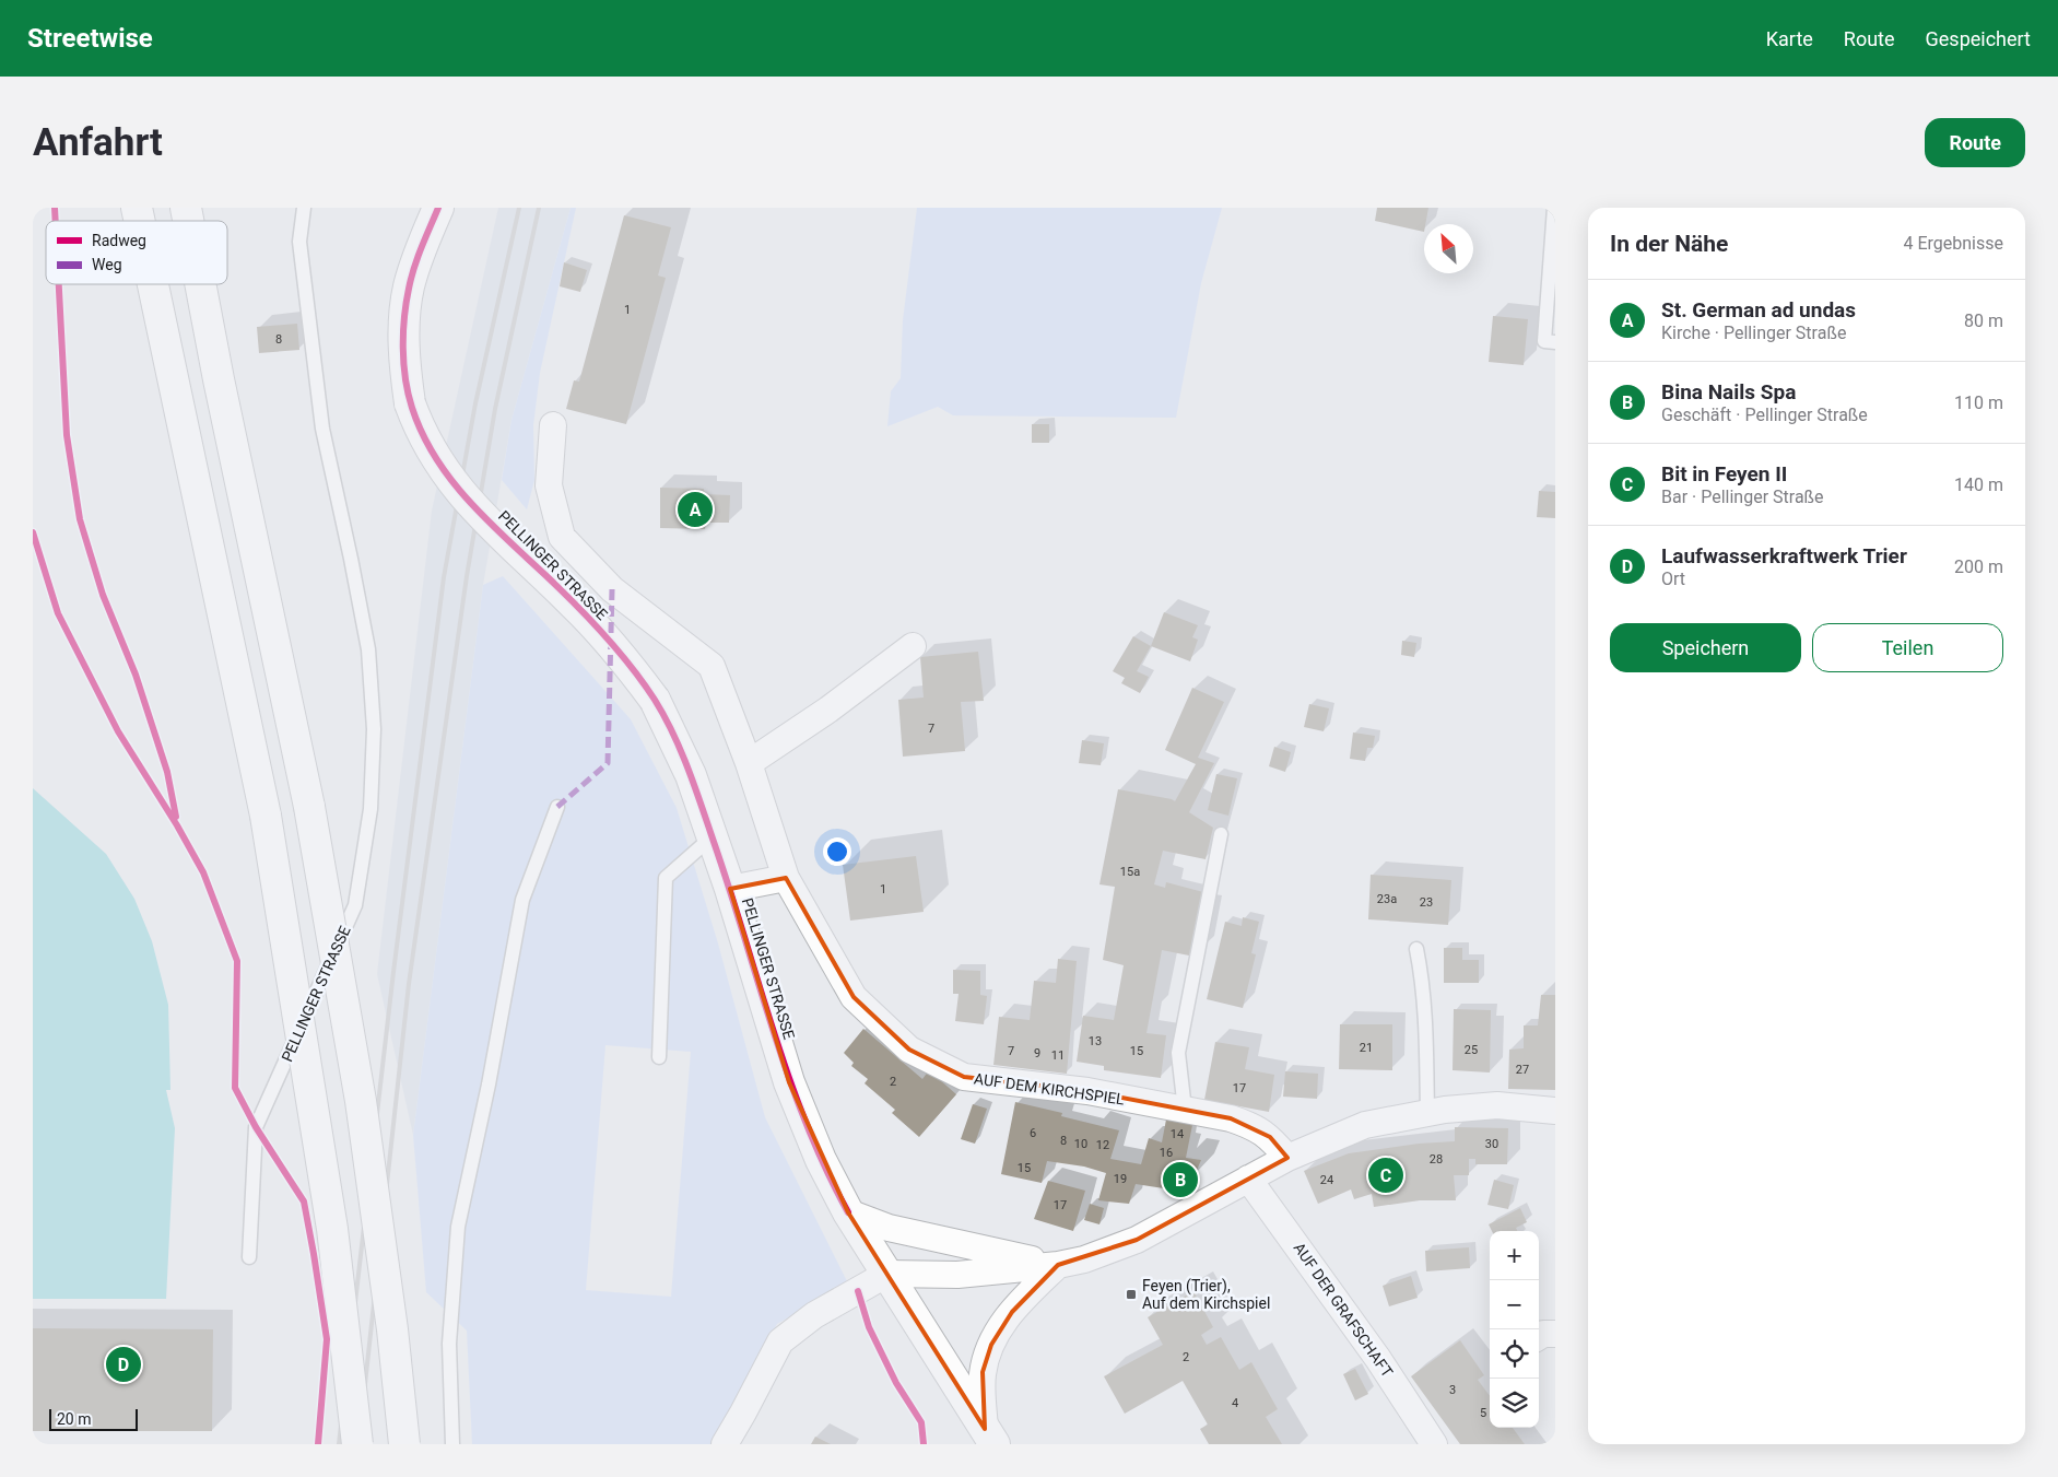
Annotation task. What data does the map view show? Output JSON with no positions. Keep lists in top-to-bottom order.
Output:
{
  "streets": {
    "main road": ["PELLINGER STRASSE"],
    "street": ["AUF DEM KIRCHSPIEL", "AUF DER GRAFSCHAFT"]
  },
  "crossings": [
    ["PELLINGER STRASSE", "AUF DEM KIRCHSPIEL"]
  ],
  "places": {
    "transit": ["Feyen (Trier), Auf dem Kirchspiel"]
  },
  "house_numbers": [
    "1",
    "8",
    "7",
    "15a",
    "1",
    "23a",
    "23",
    "13",
    "21",
    "25",
    "7",
    "15",
    "9",
    "11",
    "27",
    "2",
    "17",
    "6",
    "14",
    "8",
    "10",
    "30",
    "12",
    "16",
    "28",
    "15",
    "19",
    "24",
    "17",
    "2",
    "3",
    "4",
    "5"
  ],
  "legend": ["Radweg", "Weg"],
  "scale_bar": "20 m",
  "north": "top left",
  "page": {
    "header": "Streetwise",
    "nav": ["Karte", "Route", "Gespeichert"],
    "buttons": [
      "Route",
      ["Speichern", "Teilen"]
    ],
    "title": "Anfahrt",
    "heading": ["In der Nähe", "4 Ergebnisse"],
    "list": [
      {
        "mark": "A",
        "name": "St. German ad undas",
        "note": "Kirche · Pellinger Straße",
        "value": "80 m"
      },
      {
        "mark": "B",
        "name": "Bina Nails Spa",
        "note": "Geschäft · Pellinger Straße",
        "value": "110 m"
      },
      {
        "mark": "C",
        "name": "Bit in Feyen II",
        "note": "Bar · Pellinger Straße",
        "value": "140 m"
      },
      {
        "mark": "D",
        "name": "Laufwasserkraftwerk Trier",
        "note": "Ort",
        "value": "200 m"
      }
    ],
    "pins": [
      "A",
      "C",
      "B",
      "D"
    ],
    "map_buttons": ["+", "−"],
    "scale": "20 m"
  }
}
